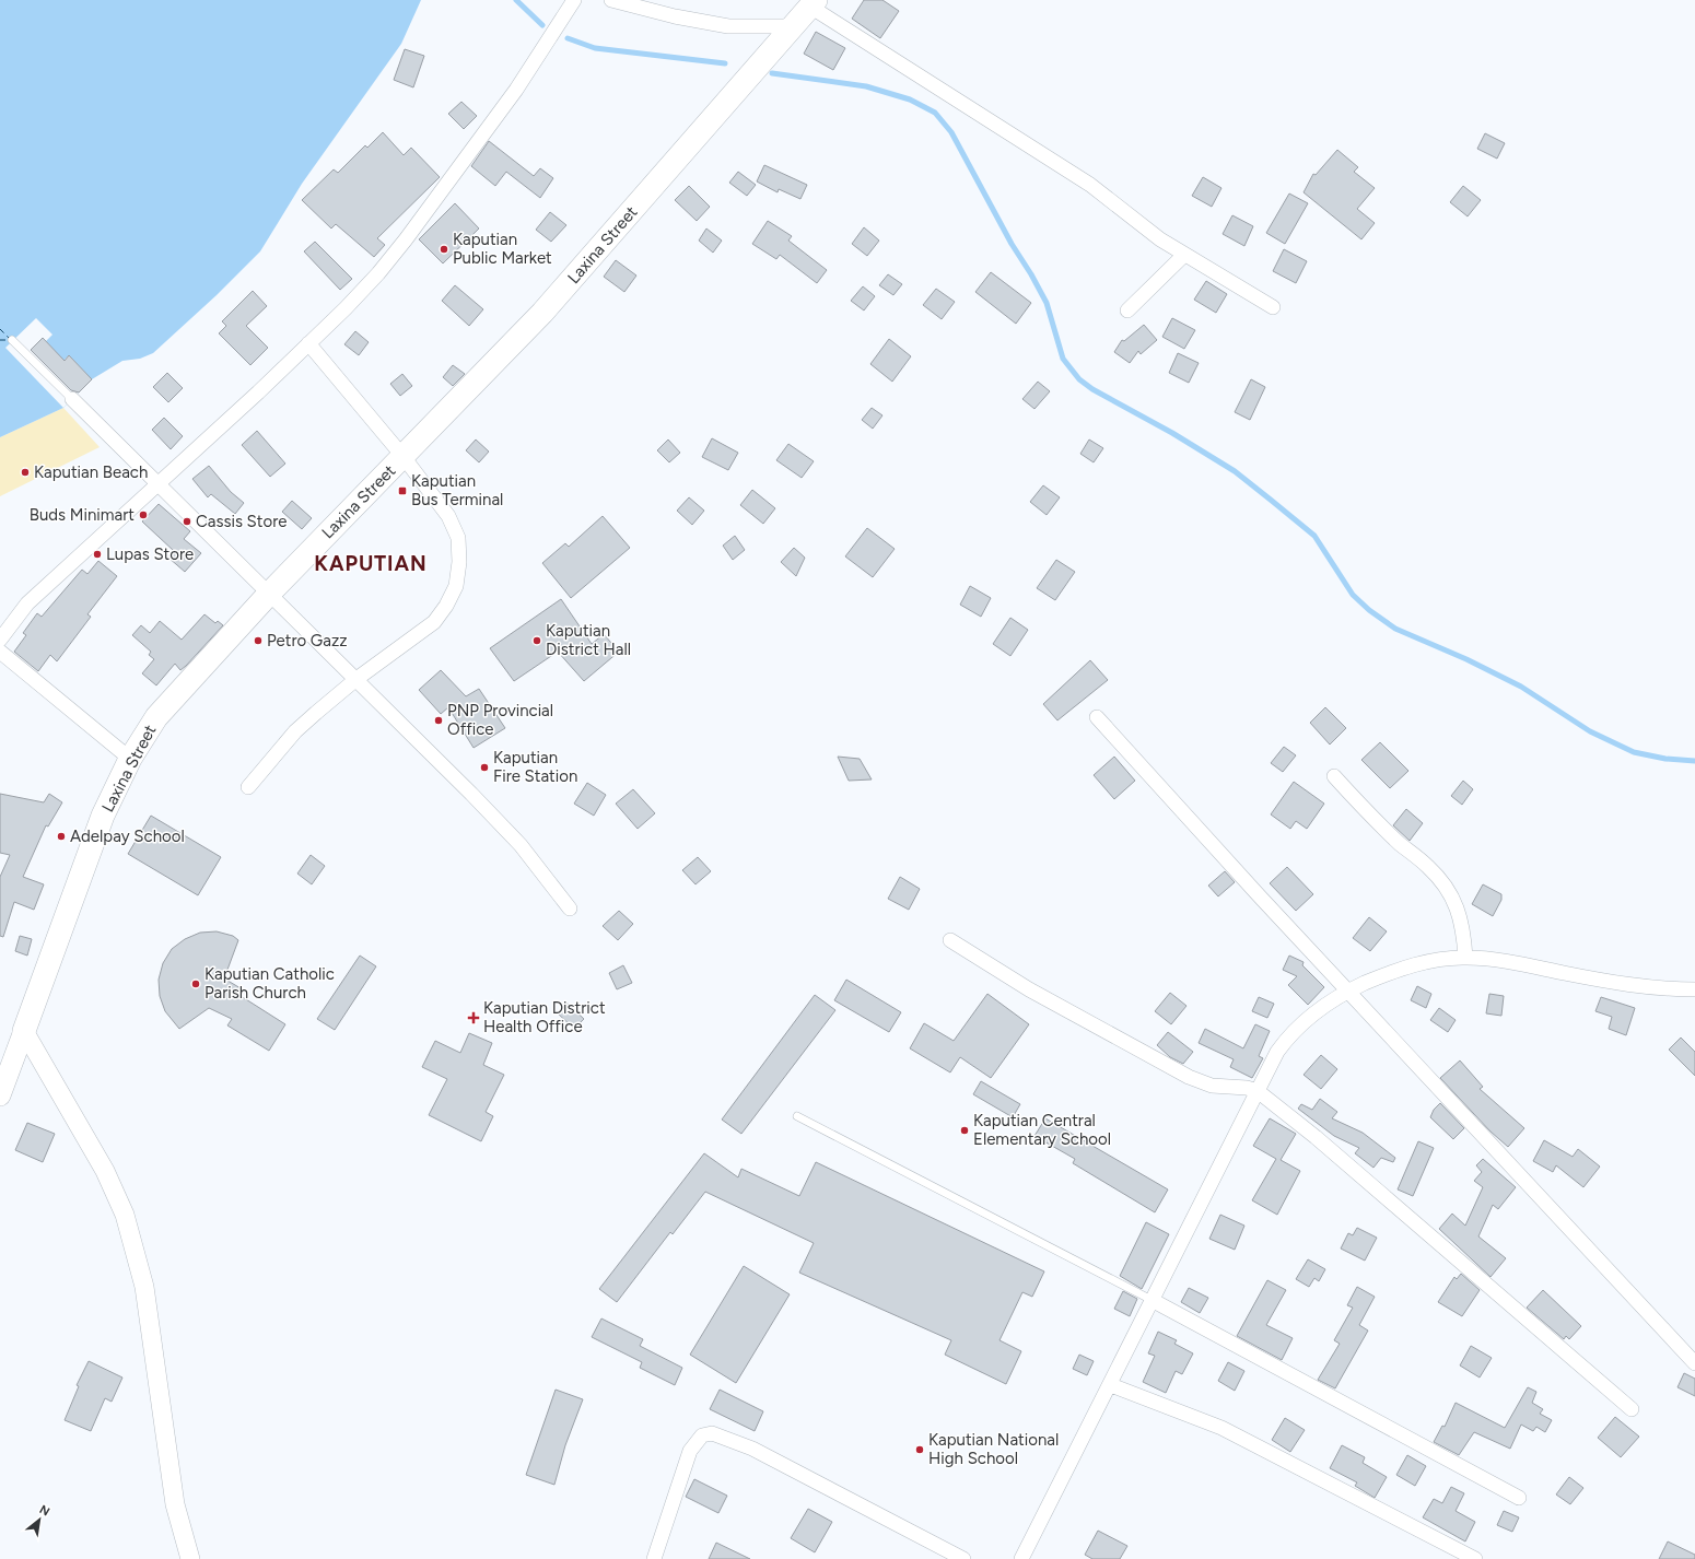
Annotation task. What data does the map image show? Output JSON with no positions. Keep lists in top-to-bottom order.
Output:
{
  "streets": {
    "main road": ["Laxina Street"]
  },
  "districts": ["KAPUTIAN"],
  "places": {
    "other": [
      "Kaputian Public Market",
      "Kaputian Beach",
      "Buds Minimart",
      "Cassis Store",
      "Lupas Store",
      "Petro Gazz",
      "Kaputian District Hall",
      "PNP Provincial Office",
      "Kaputian Fire Station",
      "Adelpay School",
      "Kaputian Catholic Parish Church",
      "Kaputian Central Elementary School",
      "Kaputian National High School"
    ],
    "transit": ["Kaputian Bus Terminal"],
    "health": ["Kaputian District Health Office"]
  },
  "north": "top right"
}
